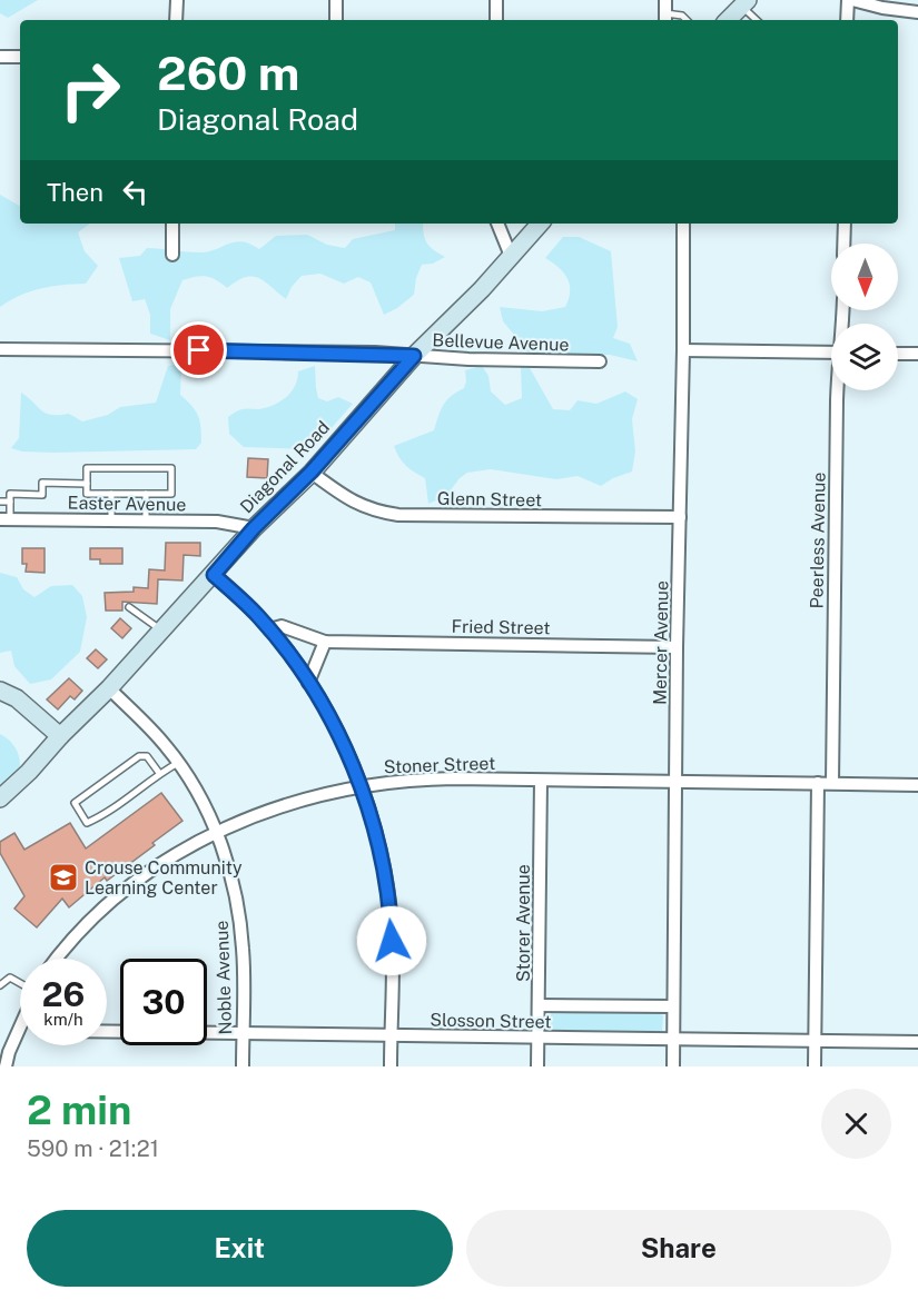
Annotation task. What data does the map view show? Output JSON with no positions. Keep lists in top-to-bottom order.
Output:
{
  "streets": {
    "street": [
      "Bellevue Avenue",
      "Diagonal Road",
      "Glenn Street",
      "Easter Avenue",
      "Peerless Avenue",
      "Fried Street",
      "Mercer Avenue",
      "Stoner Street",
      "Storer Avenue",
      "Noble Avenue",
      "Slosson Street"
    ]
  },
  "crossings": [
    ["Bellevue Avenue", "Diagonal Road"],
    ["Diagonal Road", "Glenn Street"],
    ["Diagonal Road", "Easter Avenue"],
    ["Diagonal Road", "Noble Avenue"],
    ["Glenn Street", "Mercer Avenue"],
    ["Peerless Avenue", "Stoner Street"],
    ["Fried Street", "Mercer Avenue"],
    ["Mercer Avenue", "Stoner Street"],
    ["Mercer Avenue", "Slosson Street"],
    ["Stoner Street", "Storer Avenue"],
    ["Stoner Street", "Noble Avenue"],
    ["Storer Avenue", "Slosson Street"],
    ["Noble Avenue", "Slosson Street"]
  ],
  "places": {
    "school or university": ["Crouse Community Learning Center"]
  },
  "north": "bottom",
  "page": {
    "turn": ["260 m", "Diagonal Road"],
    "then": "Then",
    "speed": "26 km/h",
    "limit": "30",
    "heading": ["2 min", "590 m · 21:21"],
    "buttons": ["Exit", "Share"]
  }
}
